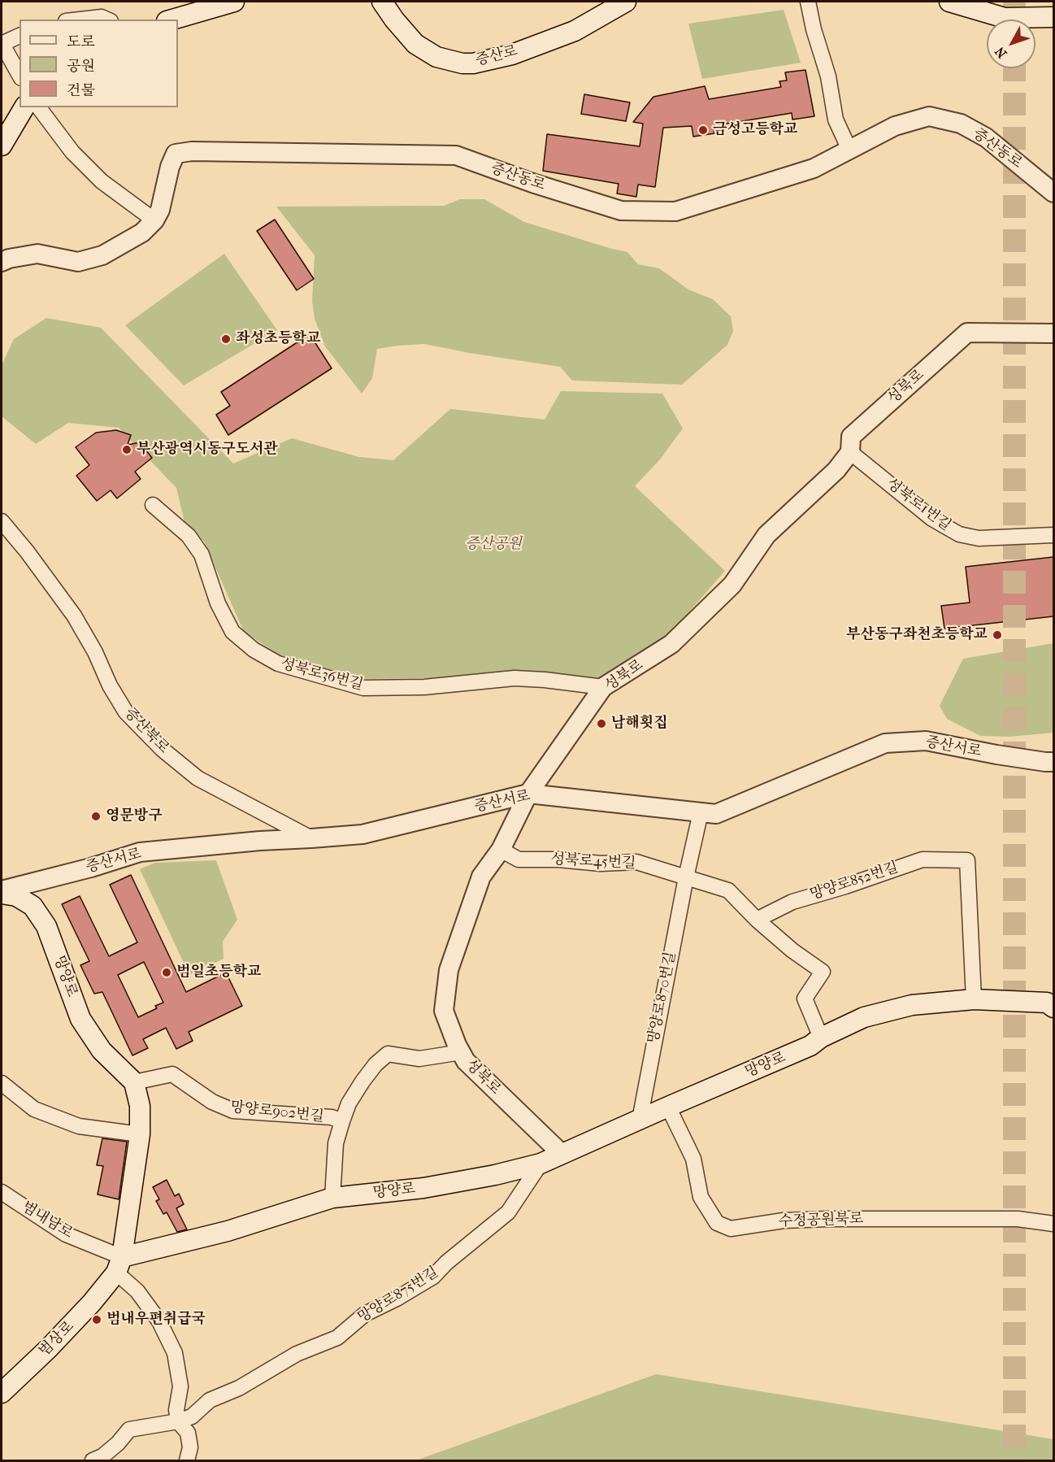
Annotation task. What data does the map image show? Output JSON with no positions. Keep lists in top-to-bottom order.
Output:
{
  "streets": {
    "main road": ["증산로", "망양로", "범상로"],
    "street": [
      "증산동로",
      "성북로",
      "성북로1번길",
      "성북로36번길",
      "증산북로",
      "증산서로",
      "성북로45번길",
      "망양로852번길",
      "망양로870번길",
      "망양로902번길",
      "범내남로",
      "수정공원북로",
      "망양로875번길"
    ]
  },
  "crossings": [
    ["성북로", "성북로1번길"],
    ["성북로", "성북로36번길"],
    ["성북로", "증산서로"],
    ["성북로", "성북로45번길"],
    ["성북로", "망양로"],
    ["증산북로", "증산서로"],
    ["증산서로", "망양로"],
    ["성북로45번길", "망양로870번길"],
    ["망양로852번길", "망양로"],
    ["망양로", "망양로870번길"],
    ["망양로", "망양로902번길"],
    ["망양로", "범내남로"],
    ["망양로", "수정공원북로"],
    ["망양로", "망양로875번길"],
    ["망양로", "범상로"],
    ["범내남로", "범상로"]
  ],
  "parks": ["증산공원"],
  "places": [
    "금성고등학교",
    "좌성초등학교",
    "부산광역시동구도서관",
    "부산동구좌천초등학교",
    "남해횟집",
    "영문방구",
    "범일초등학교",
    "범내우편취급국"
  ],
  "legend": ["도로", "공원", "건물"],
  "north": "bottom left"
}
